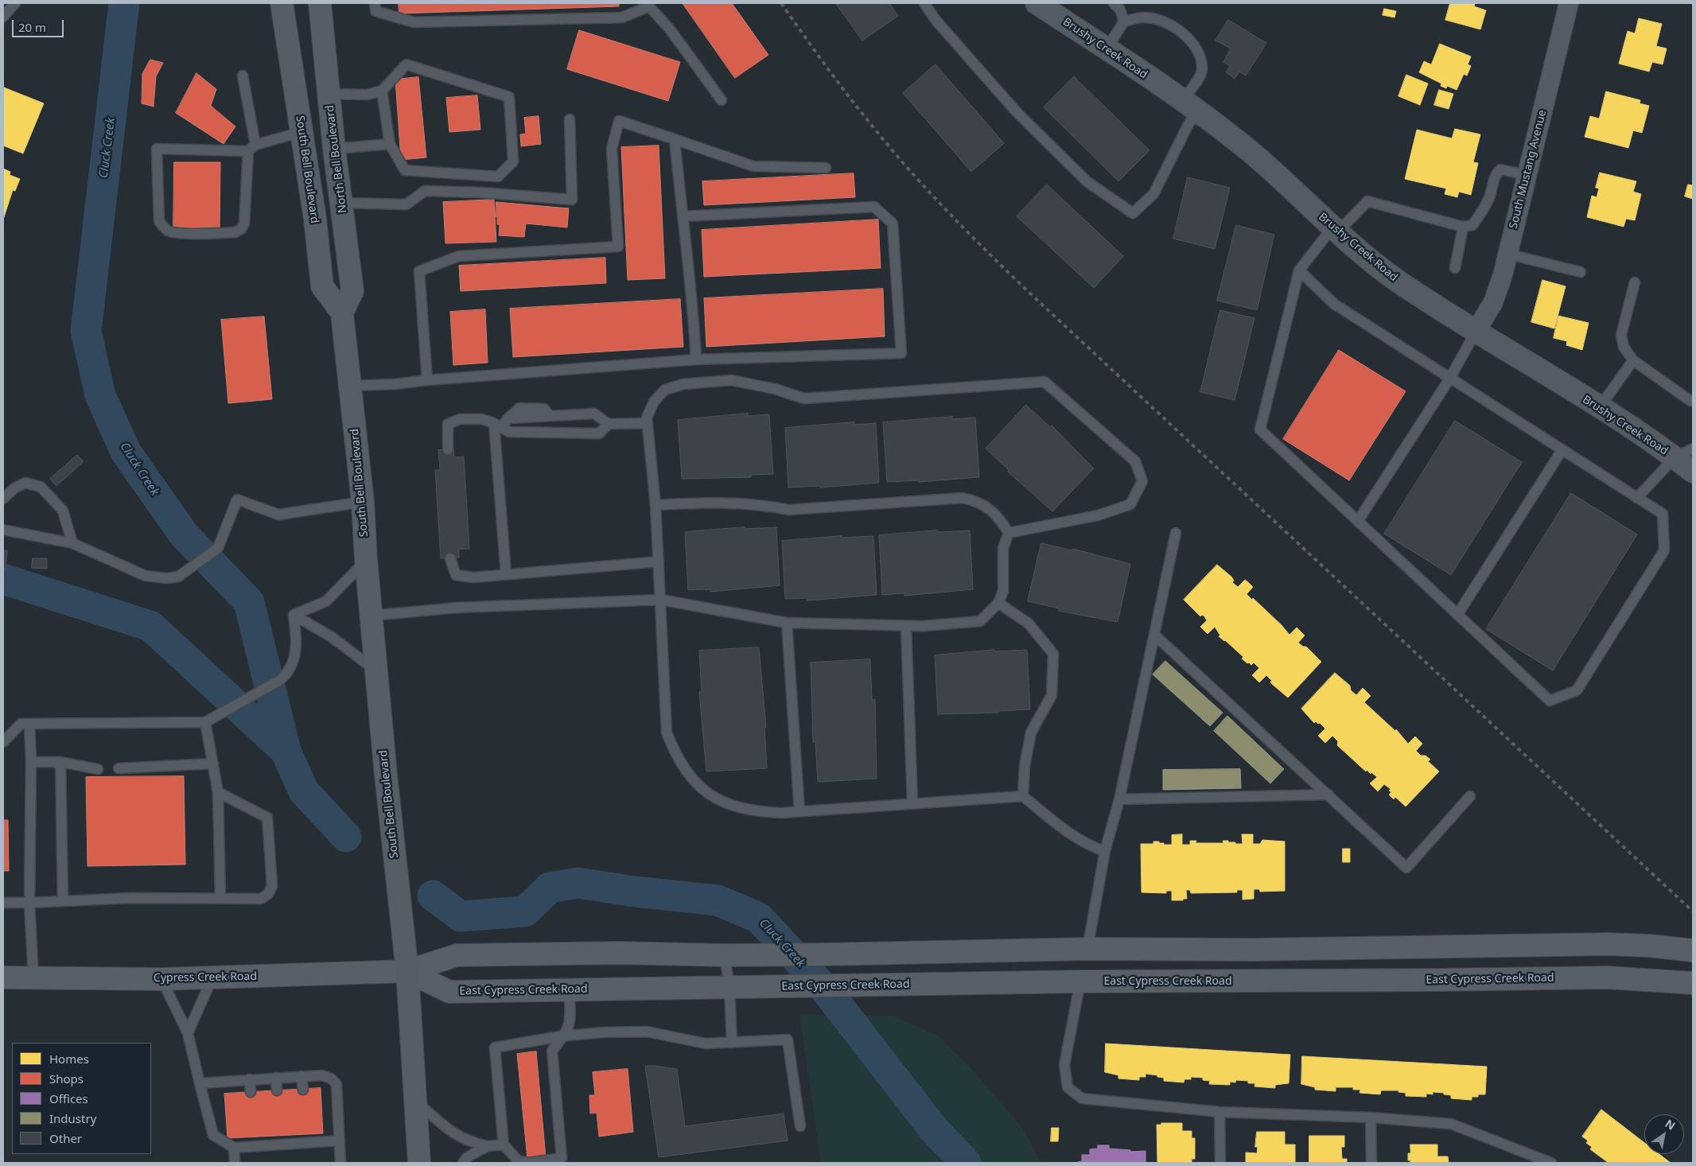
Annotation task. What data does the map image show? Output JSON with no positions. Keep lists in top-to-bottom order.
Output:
{
  "streets": {
    "main road": [
      "North Bell Boulevard",
      "South Bell Boulevard",
      "Cypress Creek Road",
      "East Cypress Creek Road"
    ],
    "street": ["Brushy Creek Road", "South Mustang Avenue"]
  },
  "crossings": [
    ["Brushy Creek Road", "South Mustang Avenue"],
    ["North Bell Boulevard", "South Bell Boulevard"],
    ["South Bell Boulevard", "Cypress Creek Road"],
    ["South Bell Boulevard", "East Cypress Creek Road"],
    ["Cypress Creek Road", "East Cypress Creek Road"]
  ],
  "water": ["Cluck Creek"],
  "legend": [
    "Homes",
    "Shops",
    "Offices",
    "Industry",
    "Other"
  ],
  "scale_bar": "20 m",
  "north": "top right"
}
